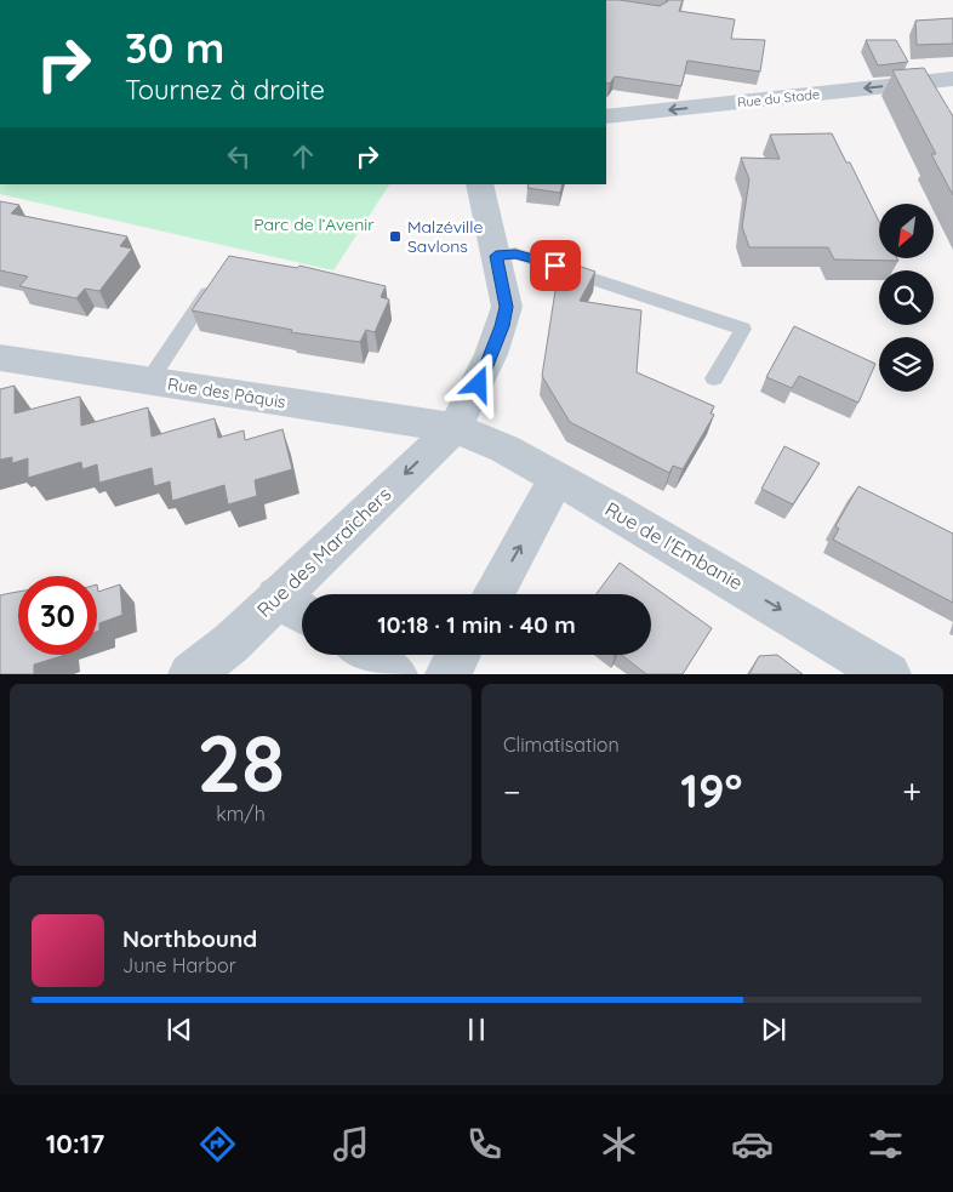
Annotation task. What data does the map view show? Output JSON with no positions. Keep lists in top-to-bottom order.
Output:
{
  "streets": {
    "street": [
      "Rue du Stade",
      "Rue des Pâquis",
      "Rue de l'Embanie",
      "Rue des Maraîchers"
    ]
  },
  "crossings": [
    ["Rue des Pâquis", "Rue de l'Embanie"],
    ["Rue des Pâquis", "Rue des Maraîchers"],
    ["Rue de l'Embanie", "Rue des Maraîchers"]
  ],
  "one_way": ["Rue du Stade", "Rue de l'Embanie"],
  "parks": ["Parc de l’Avenir"],
  "places": {
    "transit": ["Malzéville Savlons"]
  },
  "north": "bottom left",
  "page": {
    "turn": ["30 m", "Tournez à droite"],
    "limit": "30",
    "trip": "10:18 · 1 min · 40 m",
    "tile": [
      ["28", "km/h"],
      "Climatisation"
    ],
    "heat": ["−", "19°", "+"],
    "song": ["Northbound", "June Harbor"],
    "tabs": "10:17"
  }
}
